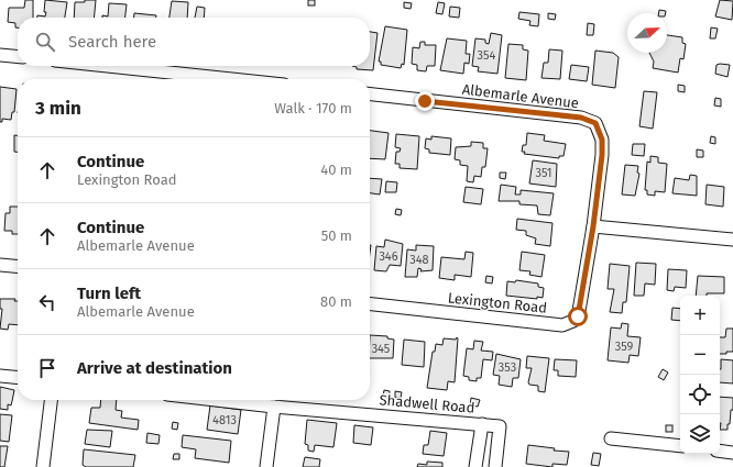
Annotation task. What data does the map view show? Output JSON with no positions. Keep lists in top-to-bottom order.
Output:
{
  "streets": {
    "street": ["Albemarle Avenue", "Lexington Road", "Shadwell Road"]
  },
  "crossings": [
    ["Albemarle Avenue", "Lexington Road"]
  ],
  "house_numbers": [
    "354",
    "351",
    "346",
    "348",
    "359",
    "345",
    "353",
    "4813"
  ],
  "north": "top right",
  "page": {
    "search": "Search here",
    "heading": ["3 min", "Walk · 170 m"],
    "list": [
      ["Continue", "Lexington Road", "40 m"],
      ["Continue", "Albemarle Avenue", "50 m"],
      ["Turn left", "Albemarle Avenue", "80 m"],
      "Arrive at destination"
    ],
    "map_buttons": ["+", "−"]
  }
}
